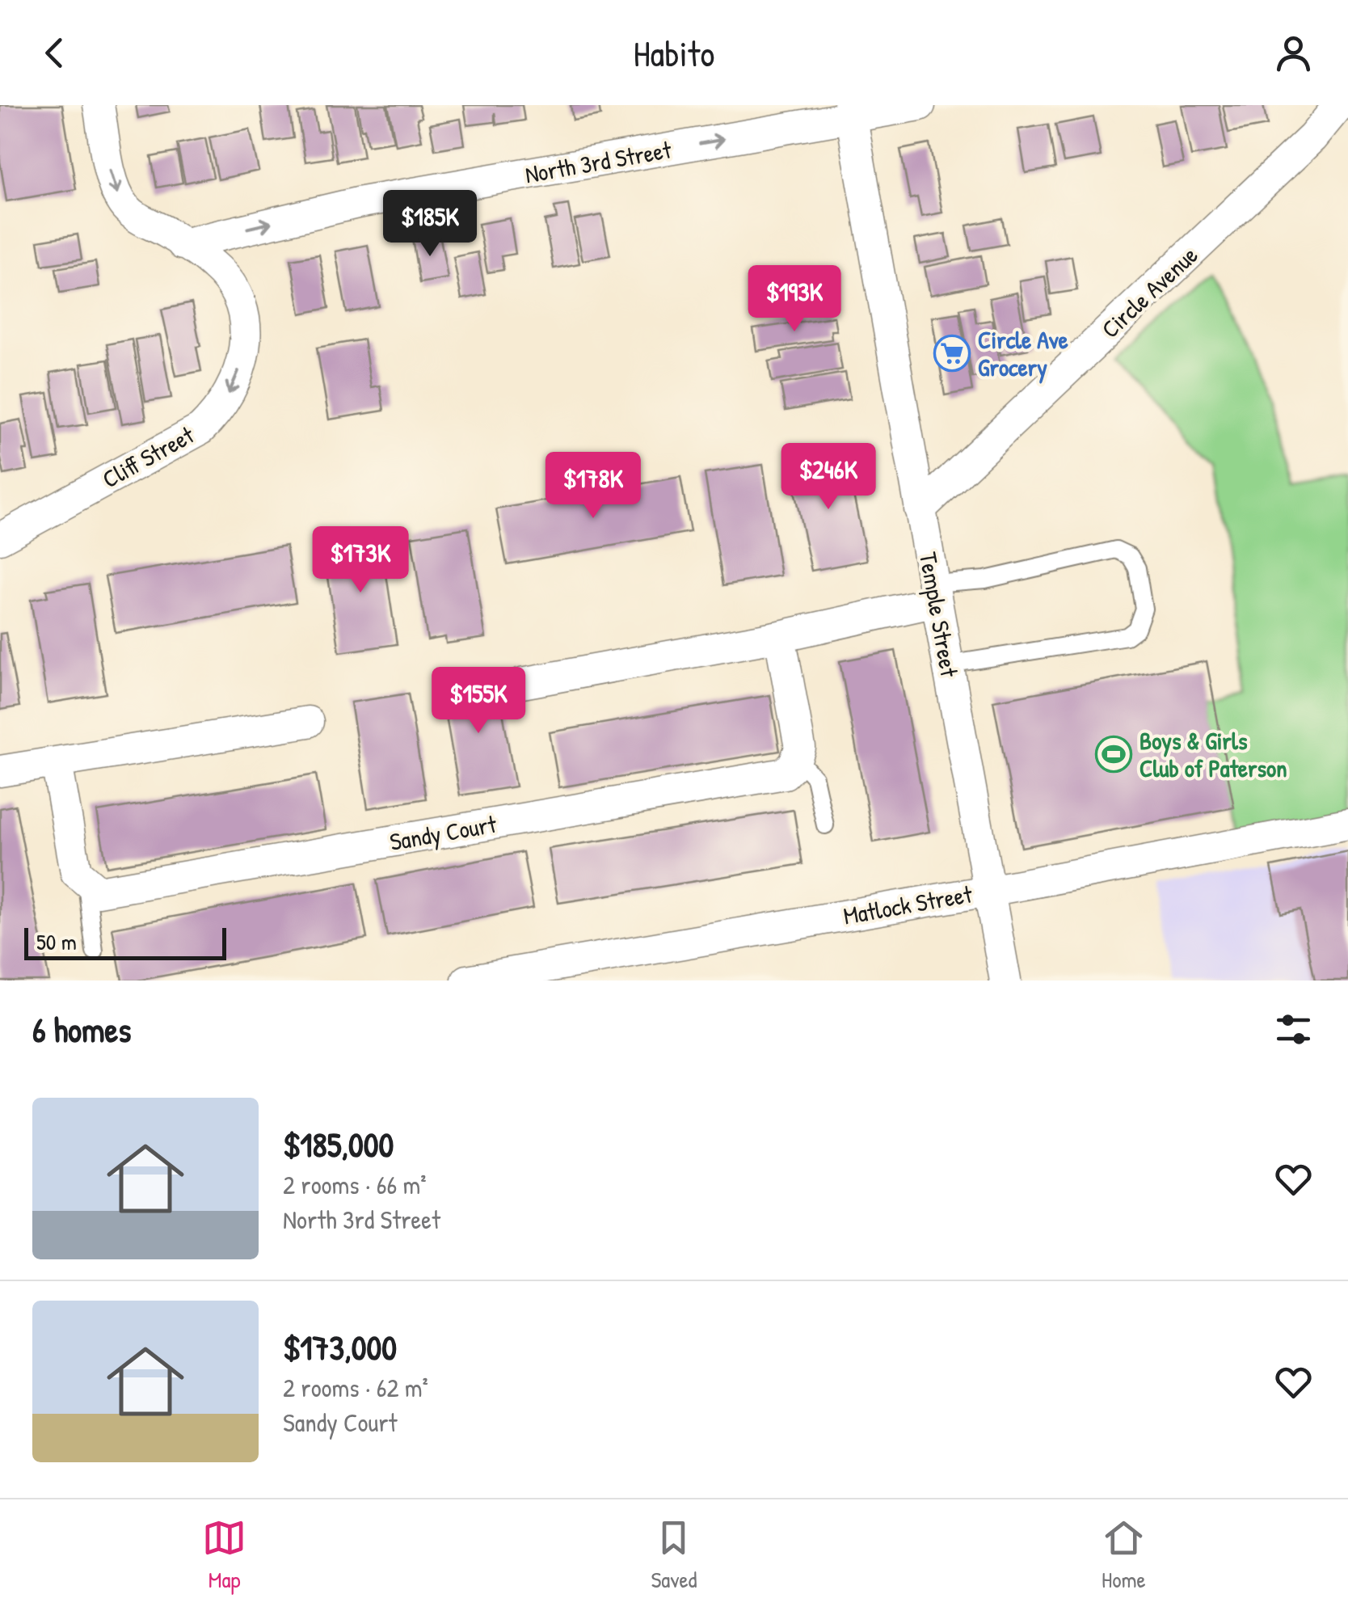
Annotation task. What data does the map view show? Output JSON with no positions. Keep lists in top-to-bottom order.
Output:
{
  "streets": {
    "street": [
      "North 3rd Street",
      "Circle Avenue",
      "Cliff Street",
      "Temple Street",
      "Sandy Court",
      "Matlock Street"
    ]
  },
  "crossings": [
    ["North 3rd Street", "Cliff Street"],
    ["North 3rd Street", "Temple Street"],
    ["Circle Avenue", "Temple Street"],
    ["Temple Street", "Matlock Street"]
  ],
  "one_way": ["North 3rd Street"],
  "places": {
    "supermarket": ["Circle Ave Grocery"],
    "sports": ["Boys & Girls Club of Paterson"]
  },
  "scale_bar": "50 m",
  "page": {
    "header": "Habito",
    "price": [
      "$185K",
      "$193K",
      "$246K",
      "$178K",
      "$173K",
      "$155K"
    ],
    "scale": "50 m",
    "heading": "6 homes",
    "list": [
      {
        "name": "$185,000",
        "note": "2 rooms · 66 m² · North 3rd Street"
      },
      {
        "name": "$173,000",
        "note": "2 rooms · 62 m² · Sandy Court"
      }
    ],
    "tabs": ["Map", "Saved", "Home"]
  }
}
